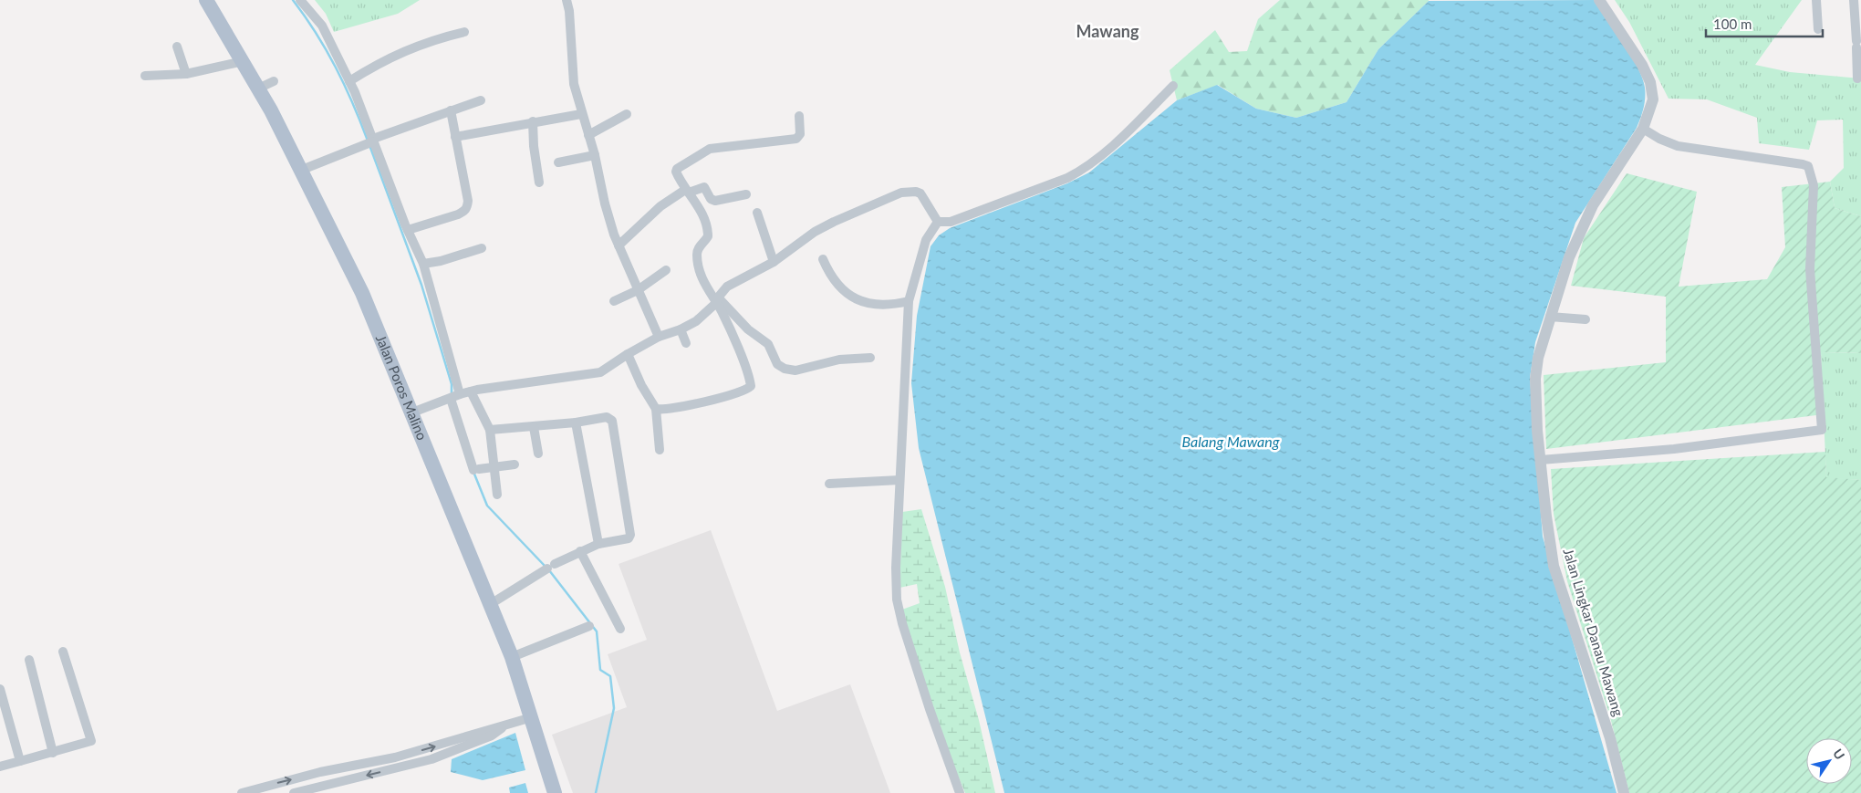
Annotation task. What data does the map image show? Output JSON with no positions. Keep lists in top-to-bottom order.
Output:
{
  "streets": {
    "main road": ["Jalan Poros Malino"],
    "street": ["Jalan Lingkar Danau Mawang"]
  },
  "districts": ["Mawang"],
  "water": ["Balang Mawang"],
  "scale_bar": "100 m",
  "north": "top right"
}
